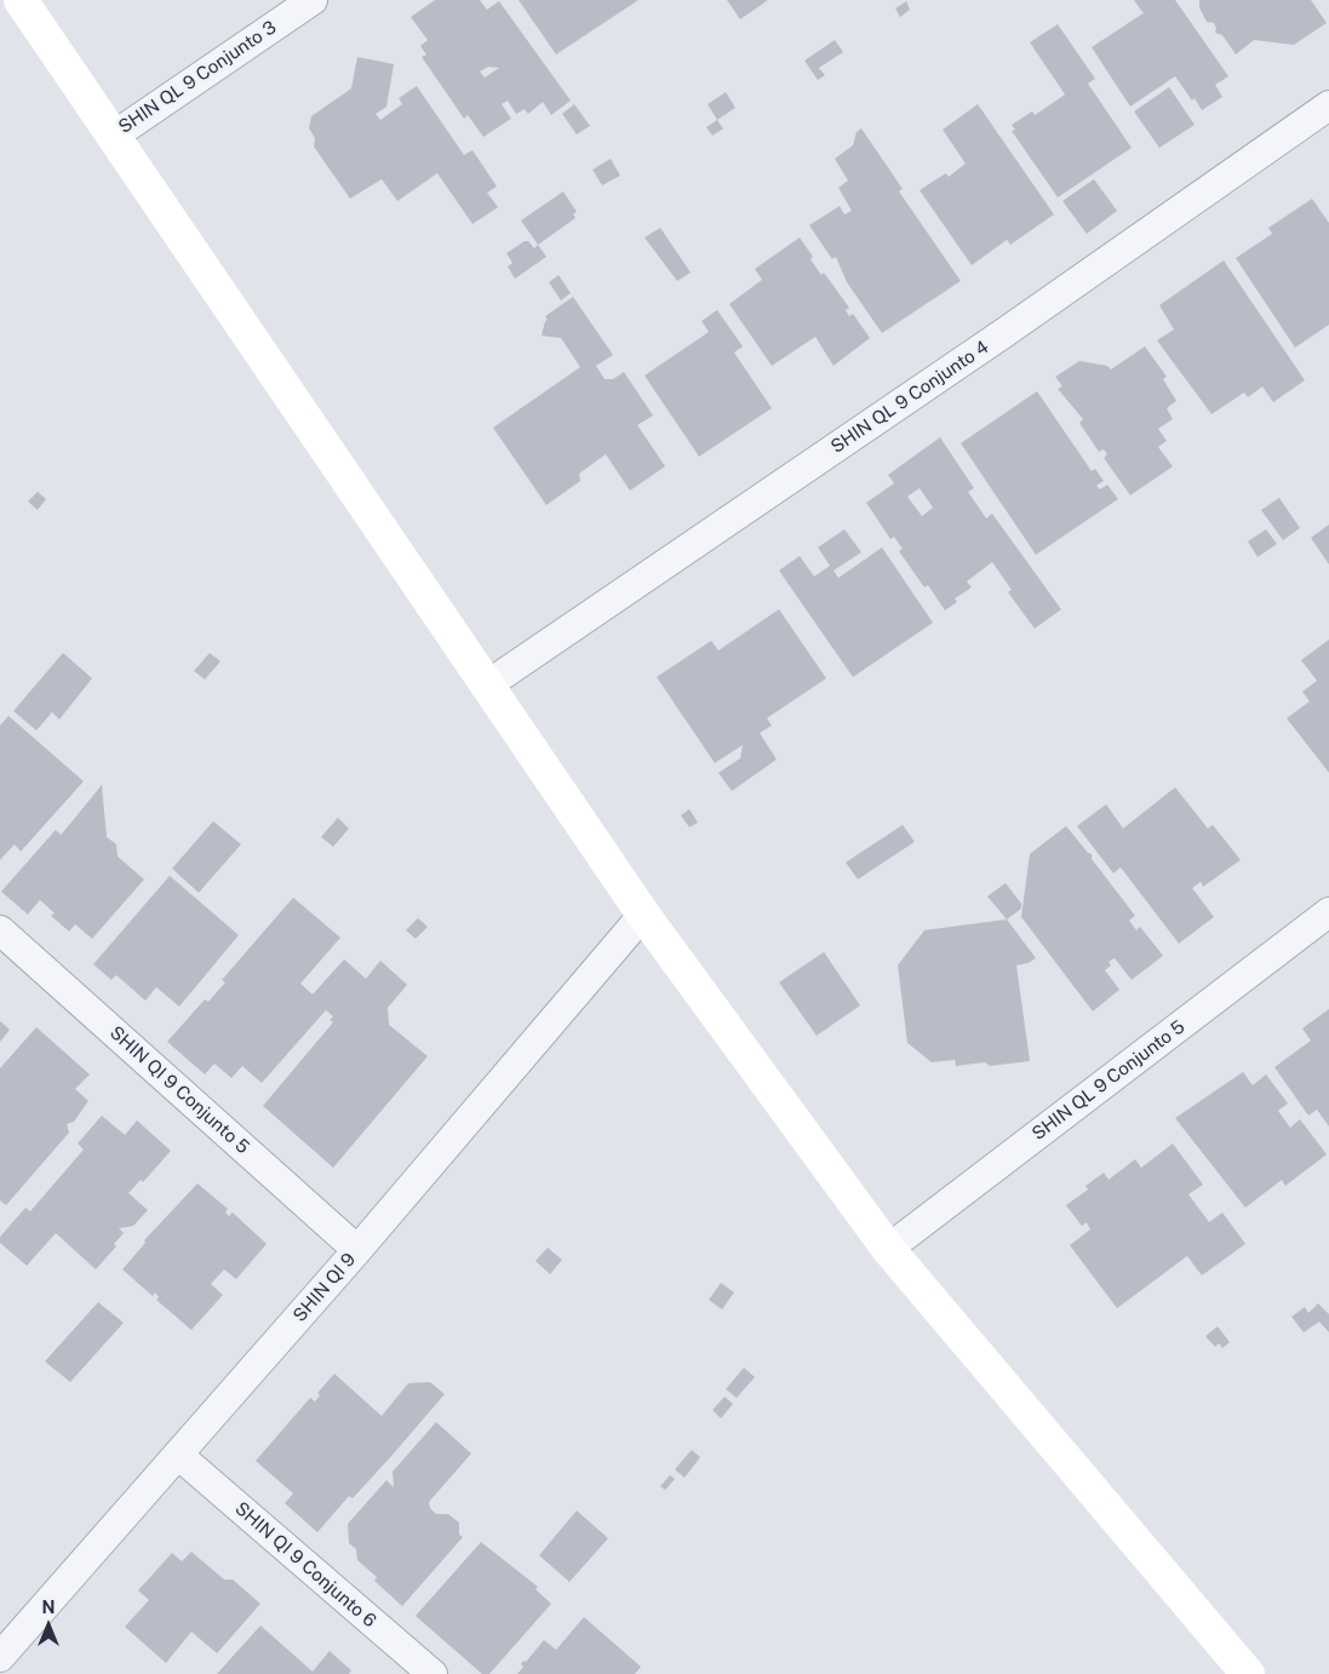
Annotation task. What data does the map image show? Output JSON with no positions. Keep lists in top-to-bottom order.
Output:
{
  "streets": {
    "street": [
      "SHIN QL 9 Conjunto 3",
      "SHIN QL 9 Conjunto 4",
      "SHIN QL 9 Conjunto 5",
      "SHIN QI 9 Conjunto 5",
      "SHIN QI 9",
      "SHIN QI 9 Conjunto 6"
    ]
  },
  "crossings": [
    ["SHIN QI 9 Conjunto 5", "SHIN QI 9"],
    ["SHIN QI 9", "SHIN QI 9 Conjunto 6"]
  ],
  "north": "top"
}
